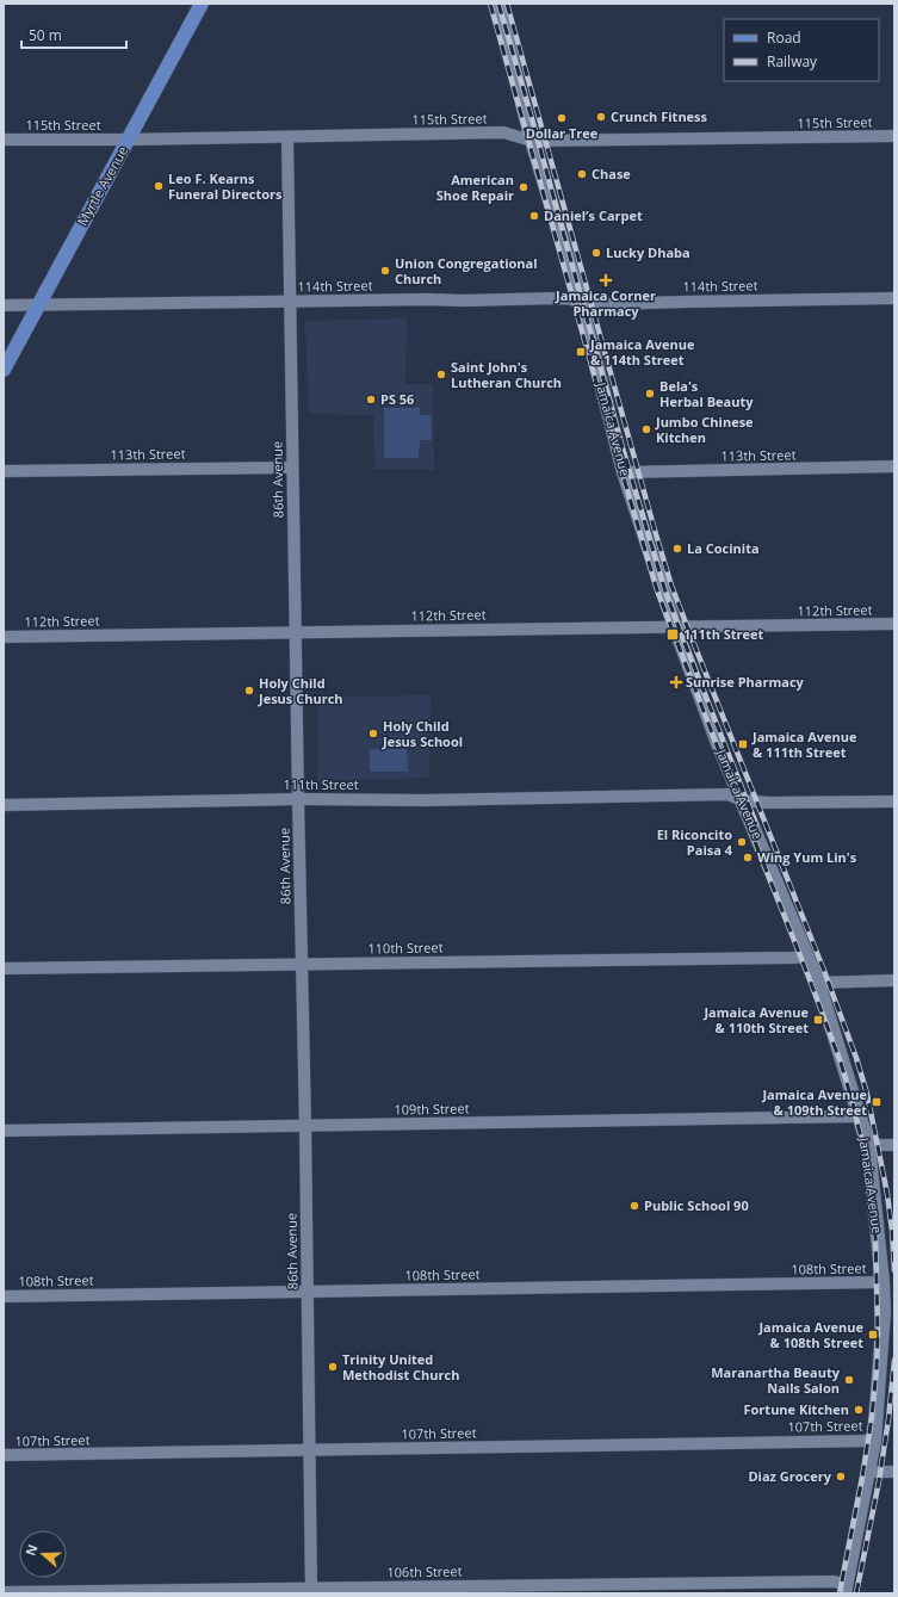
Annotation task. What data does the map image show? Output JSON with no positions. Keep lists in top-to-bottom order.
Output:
{
  "streets": {
    "main road": ["Myrtle Avenue", "Jamaica Avenue"],
    "street": [
      "115th Street",
      "114th Street",
      "113th Street",
      "86th Avenue",
      "112th Street",
      "111th Street",
      "110th Street",
      "109th Street",
      "108th Street",
      "107th Street",
      "106th Street"
    ]
  },
  "crossings": [
    ["115th Street", "Myrtle Avenue"],
    ["115th Street", "Jamaica Avenue"],
    ["115th Street", "86th Avenue"],
    ["Myrtle Avenue", "114th Street"],
    ["114th Street", "Jamaica Avenue"],
    ["114th Street", "86th Avenue"],
    ["Jamaica Avenue", "113th Street"],
    ["Jamaica Avenue", "112th Street"],
    ["Jamaica Avenue", "111th Street"],
    ["Jamaica Avenue", "110th Street"],
    ["Jamaica Avenue", "109th Street"],
    ["Jamaica Avenue", "108th Street"],
    ["Jamaica Avenue", "107th Street"],
    ["Jamaica Avenue", "106th Street"],
    ["113th Street", "86th Avenue"],
    ["86th Avenue", "112th Street"],
    ["86th Avenue", "111th Street"],
    ["86th Avenue", "110th Street"],
    ["86th Avenue", "109th Street"],
    ["86th Avenue", "108th Street"],
    ["86th Avenue", "107th Street"],
    ["86th Avenue", "106th Street"]
  ],
  "places": {
    "other": [
      "Crunch Fitness",
      "Dollar Tree",
      "Chase",
      "Leo F. Kearns Funeral Directors",
      "American Shoe Repair",
      "Daniel’s Carpet",
      "Lucky Dhaba",
      "Union Congregational Church",
      "Saint John's Lutheran Church",
      "Bela's Herbal Beauty",
      "PS 56",
      "Jumbo Chinese Kitchen",
      "La Cocinita",
      "Holy Child Jesus Church",
      "Holy Child Jesus School",
      "El Riconcito Paisa 4",
      "Wing Yum Lin's",
      "Public School 90",
      "Trinity United Methodist Church",
      "Maranartha Beauty Nails Salon",
      "Fortune Kitchen",
      "Diaz Grocery"
    ],
    "health": ["Jamaica Corner Pharmacy", "Sunrise Pharmacy"],
    "transit": [
      "Jamaica Avenue & 114th Street",
      "111th Street",
      "Jamaica Avenue & 111th Street",
      "Jamaica Avenue & 110th Street",
      "Jamaica Avenue & 109th Street",
      "Jamaica Avenue & 108th Street"
    ]
  },
  "legend": ["Road", "Railway"],
  "scale_bar": "50 m",
  "north": "left"
}
